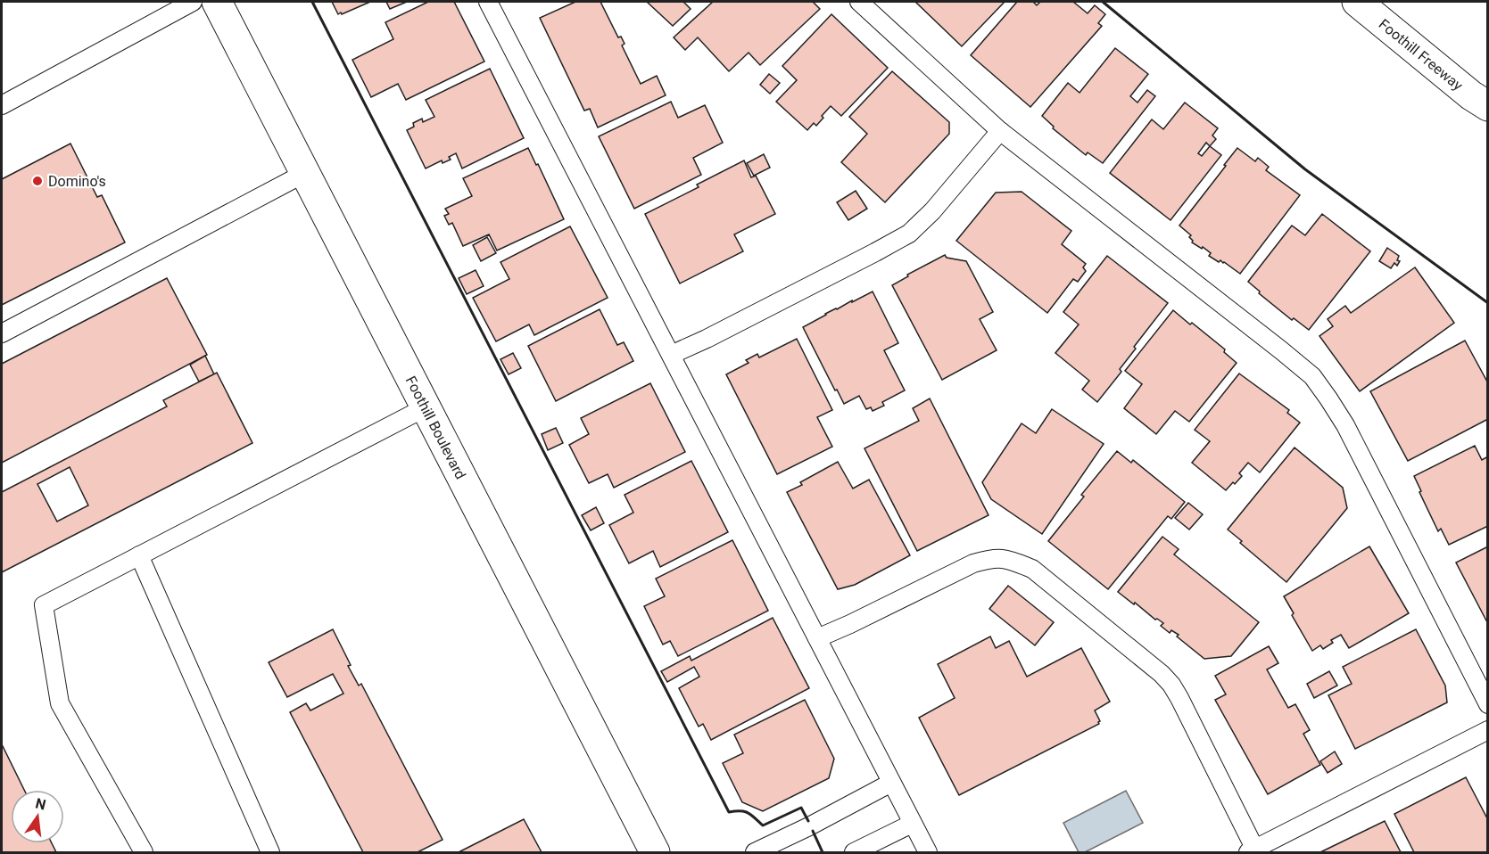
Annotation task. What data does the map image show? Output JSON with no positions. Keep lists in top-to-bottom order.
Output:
{
  "streets": {
    "main road": ["Foothill Freeway", "Foothill Boulevard"]
  },
  "places": ["Domino's"],
  "north": "top"
}
